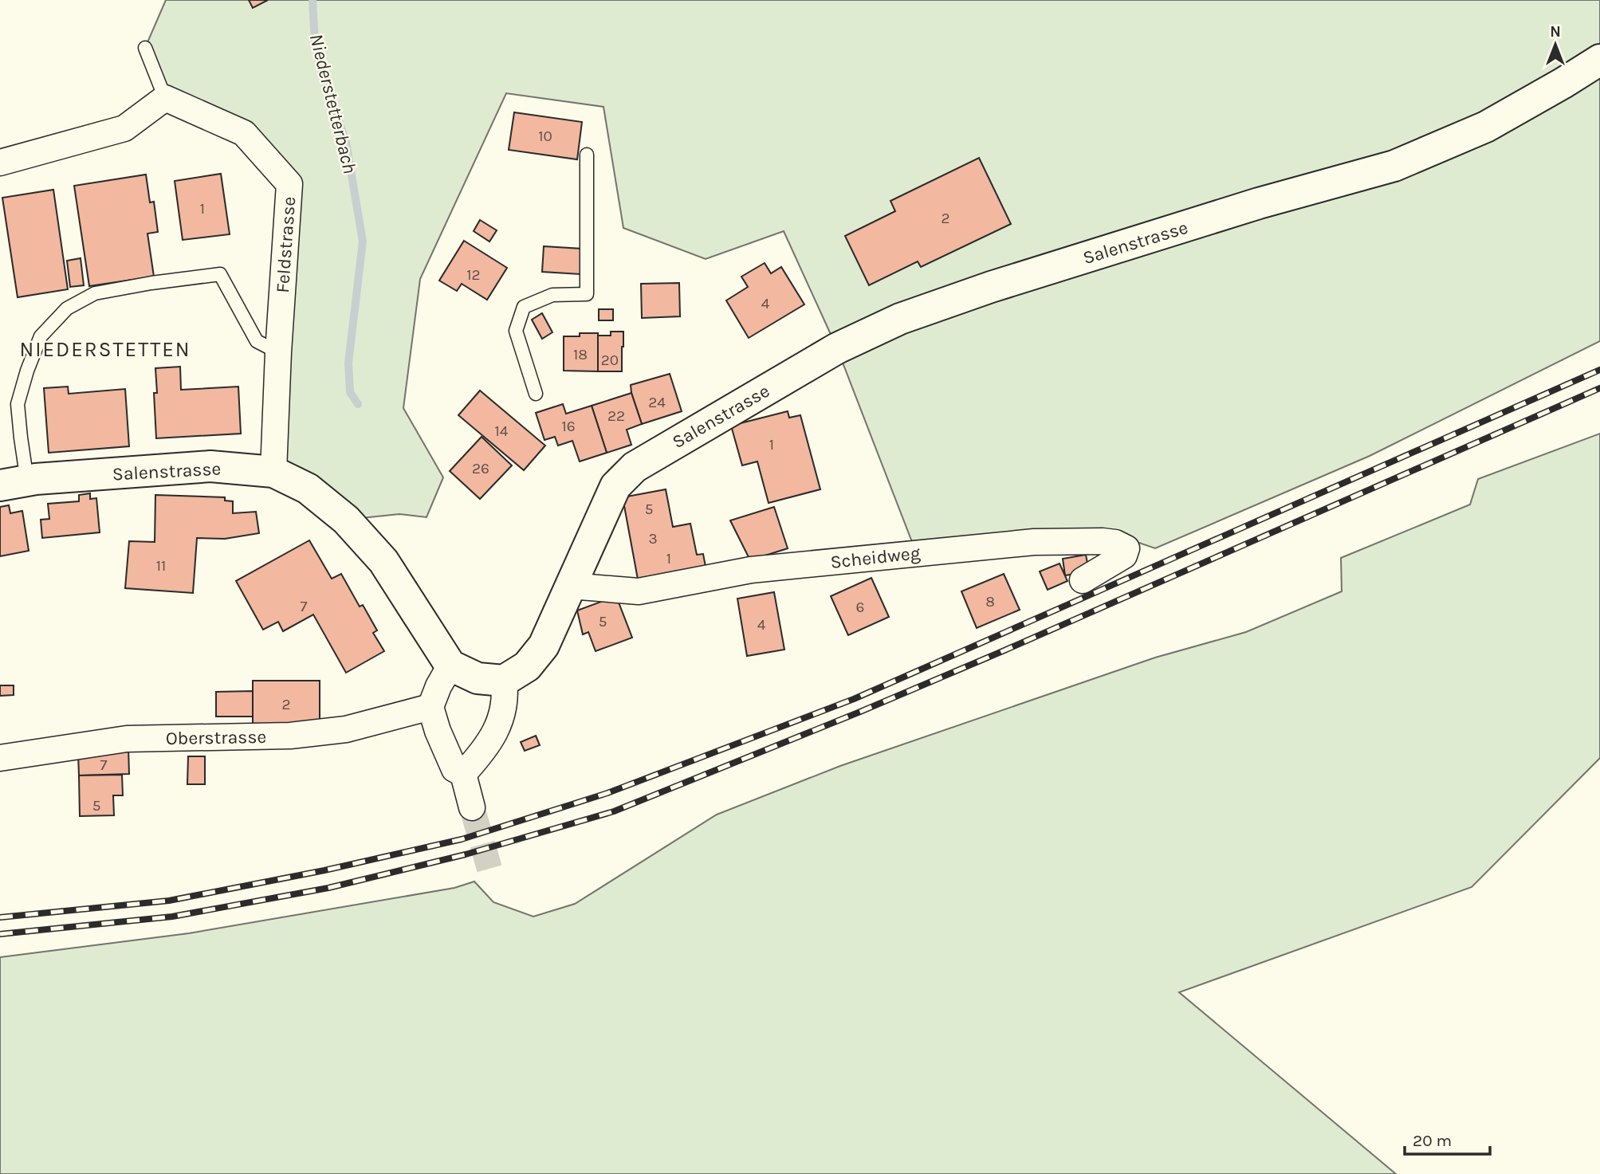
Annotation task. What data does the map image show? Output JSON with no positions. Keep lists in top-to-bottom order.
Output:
{
  "streets": {
    "street": [
      "Salenstrasse",
      "Feldstrasse",
      "Scheidweg",
      "Oberstrasse"
    ]
  },
  "crossings": [
    ["Salenstrasse", "Feldstrasse"],
    ["Salenstrasse", "Scheidweg"]
  ],
  "districts": ["NIEDERSTETTEN"],
  "water": ["Niederstetterbach"],
  "house_numbers": [
    "10",
    "1",
    "2",
    "12",
    "4",
    "18",
    "20",
    "24",
    "22",
    "16",
    "14",
    "1",
    "26",
    "5",
    "3",
    "1",
    "11",
    "8",
    "7",
    "6",
    "5",
    "4",
    "2",
    "7",
    "5"
  ],
  "scale_bar": "20 m",
  "north": "top"
}
